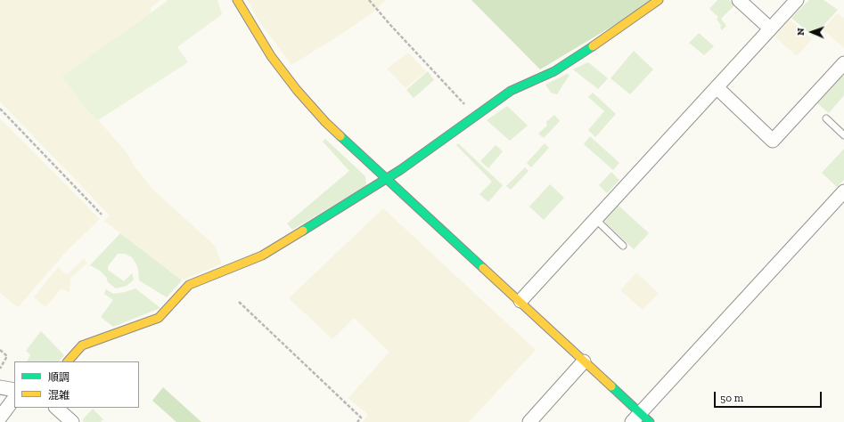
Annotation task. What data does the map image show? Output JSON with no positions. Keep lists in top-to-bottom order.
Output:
{
  "legend": ["順調", "混雑"],
  "scale_bar": "50 m",
  "north": "left"
}
